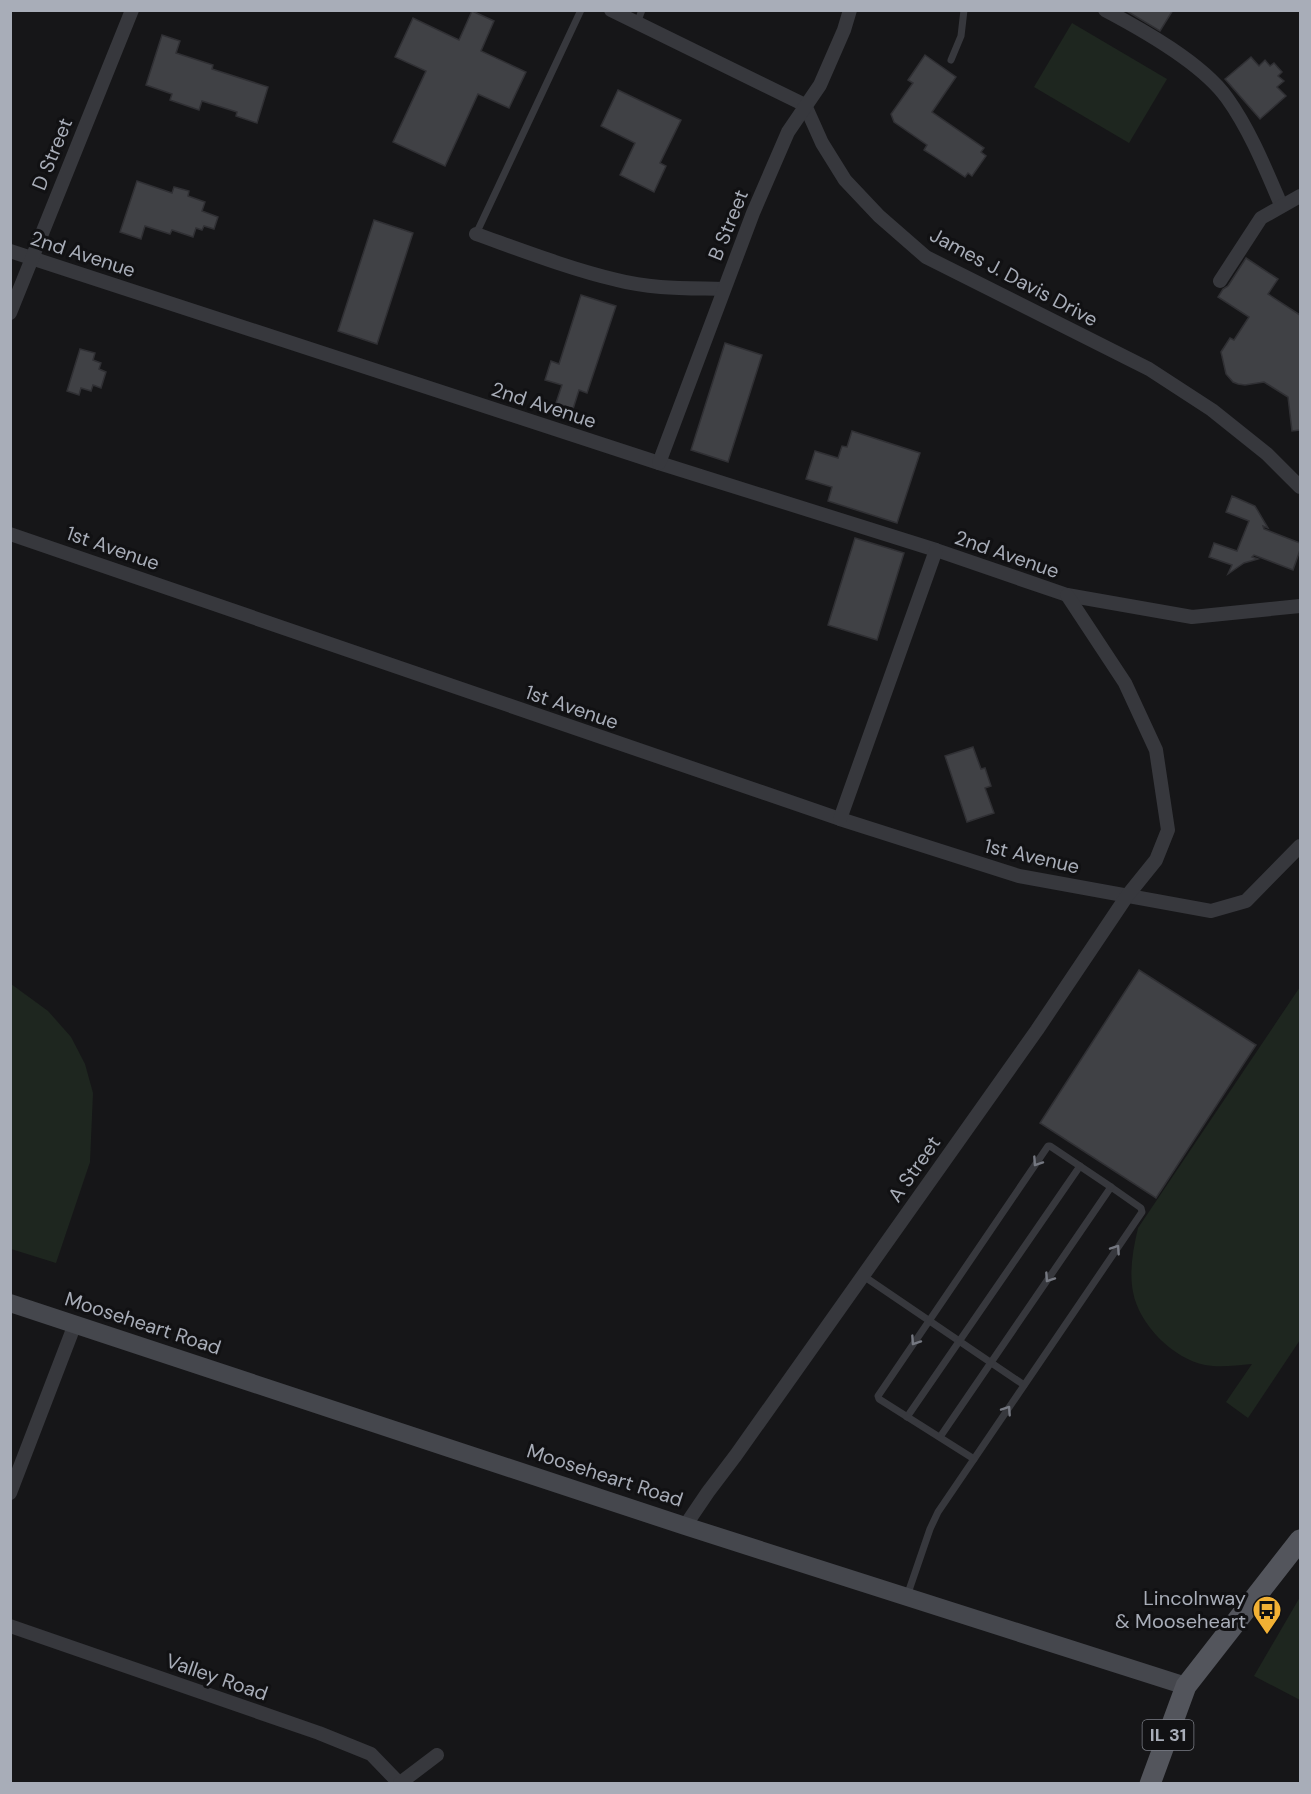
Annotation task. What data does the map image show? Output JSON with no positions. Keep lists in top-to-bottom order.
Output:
{
  "streets": {
    "main road": ["Mooseheart Road", "IL 31"],
    "street": [
      "D Street",
      "B Street",
      "2nd Avenue",
      "James J. Davis Drive",
      "1st Avenue",
      "A Street",
      "Valley Road"
    ]
  },
  "crossings": [
    ["D Street", "2nd Avenue"],
    ["B Street", "2nd Avenue"],
    ["B Street", "James J. Davis Drive"],
    ["2nd Avenue", "A Street"],
    ["1st Avenue", "A Street"],
    ["A Street", "Mooseheart Road"],
    ["Mooseheart Road", "IL 31"]
  ],
  "places": {
    "bus stop": ["Lincolnway & Mooseheart"]
  }
}
